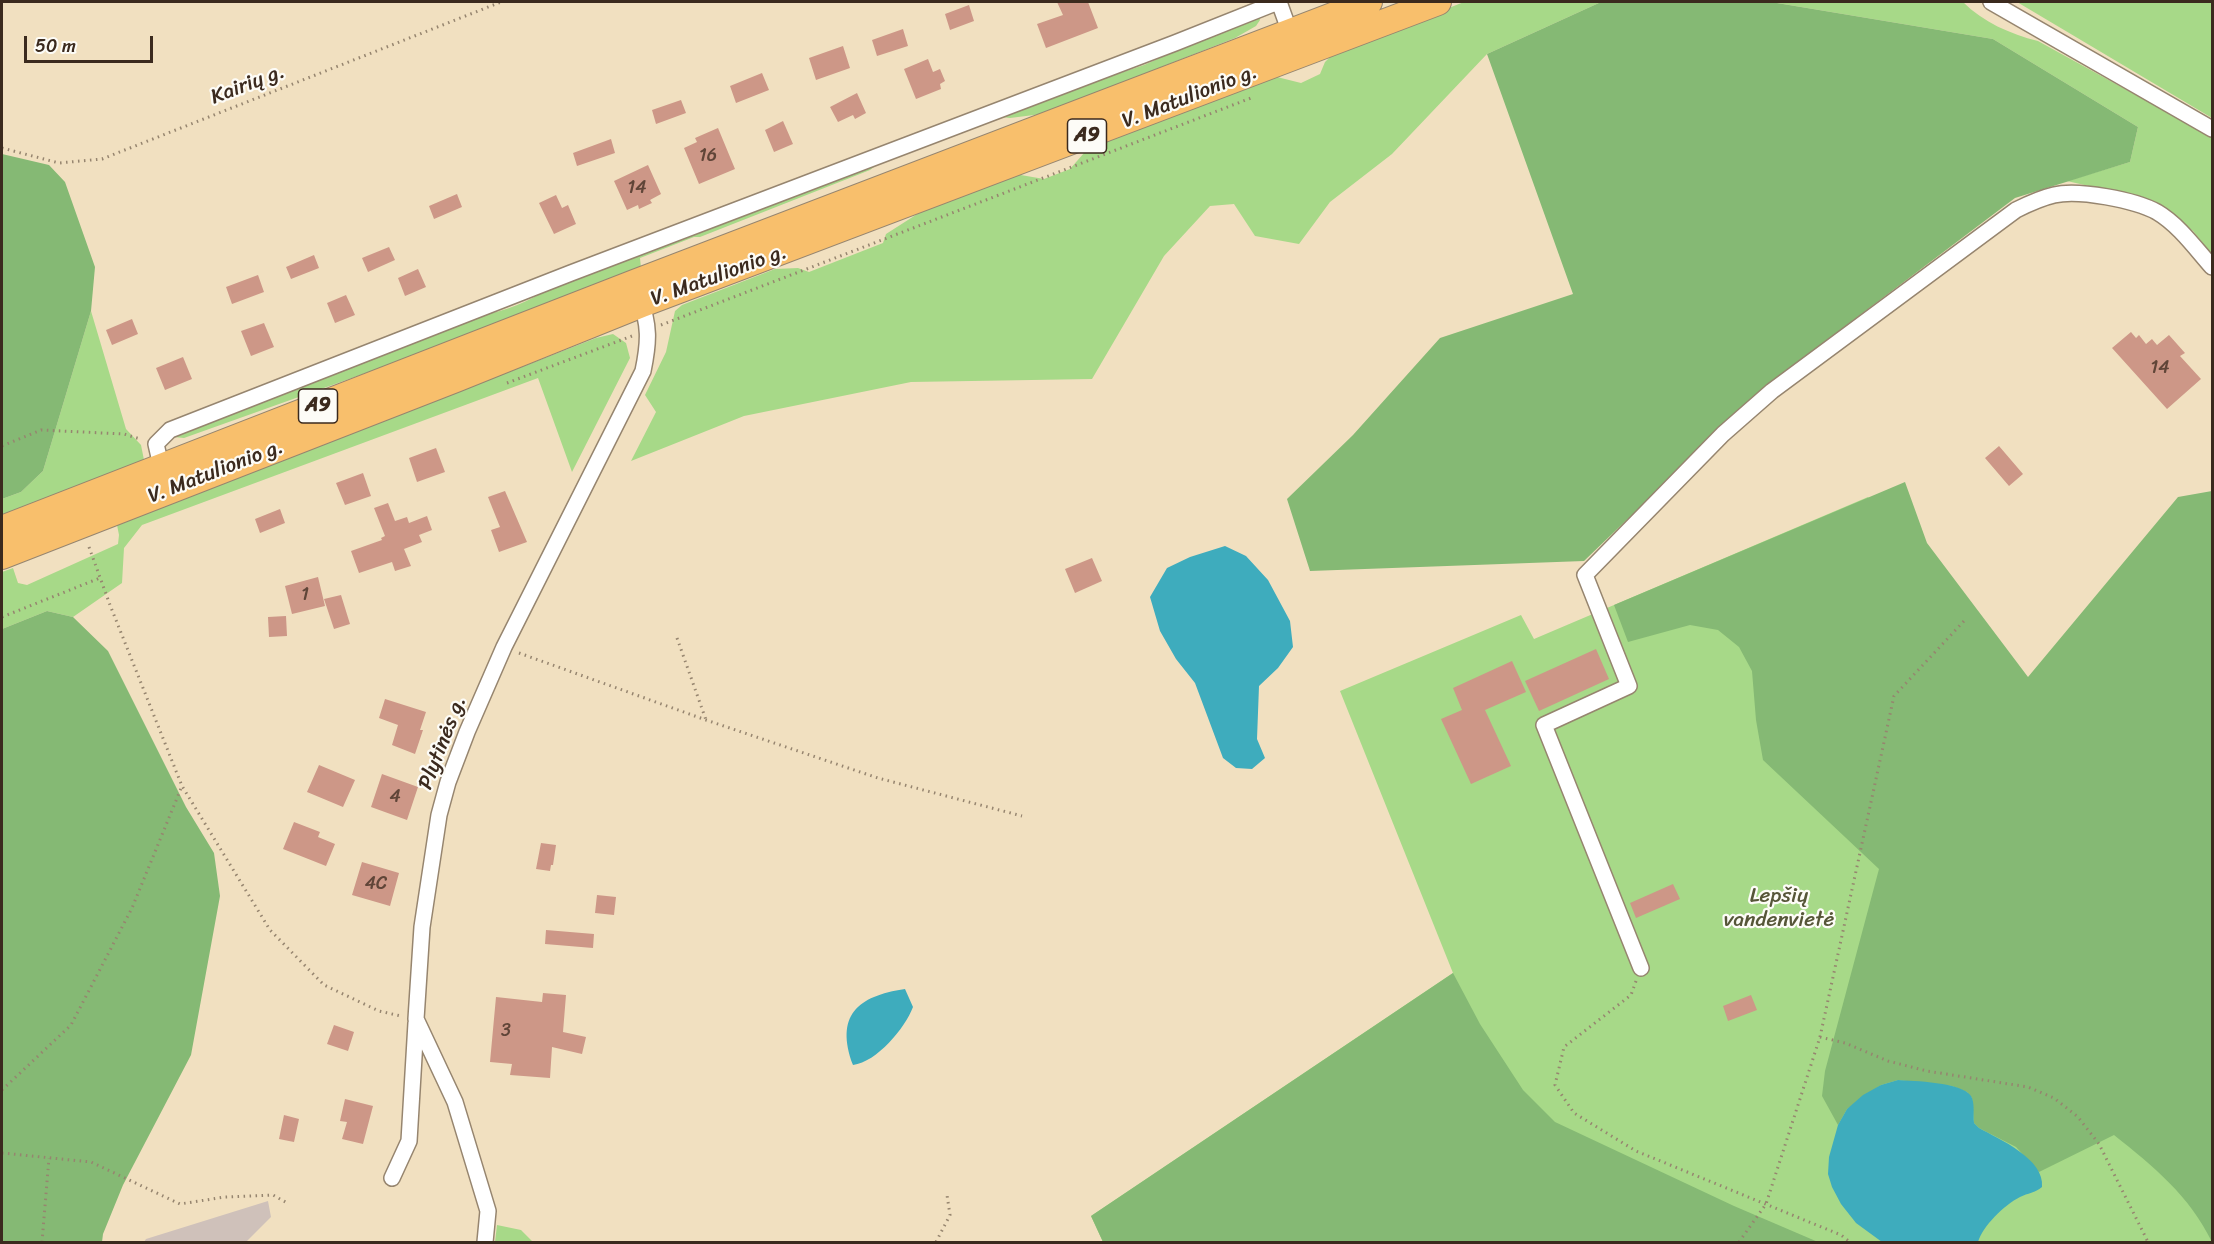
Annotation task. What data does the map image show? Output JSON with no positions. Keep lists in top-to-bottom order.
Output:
{
  "streets": {
    "highway": ["V. Matulionio g.", "A9"],
    "street": ["Plytinės g."],
    "path": ["Kairių g."]
  },
  "crossings": [
    ["V. Matulionio g.", "Plytinės g."]
  ],
  "parks": ["Lepšių vandenvietė"],
  "house_numbers": [
    "16",
    "14",
    "14",
    "1",
    "4",
    "4C",
    "3"
  ],
  "scale_bar": "50 m"
}
